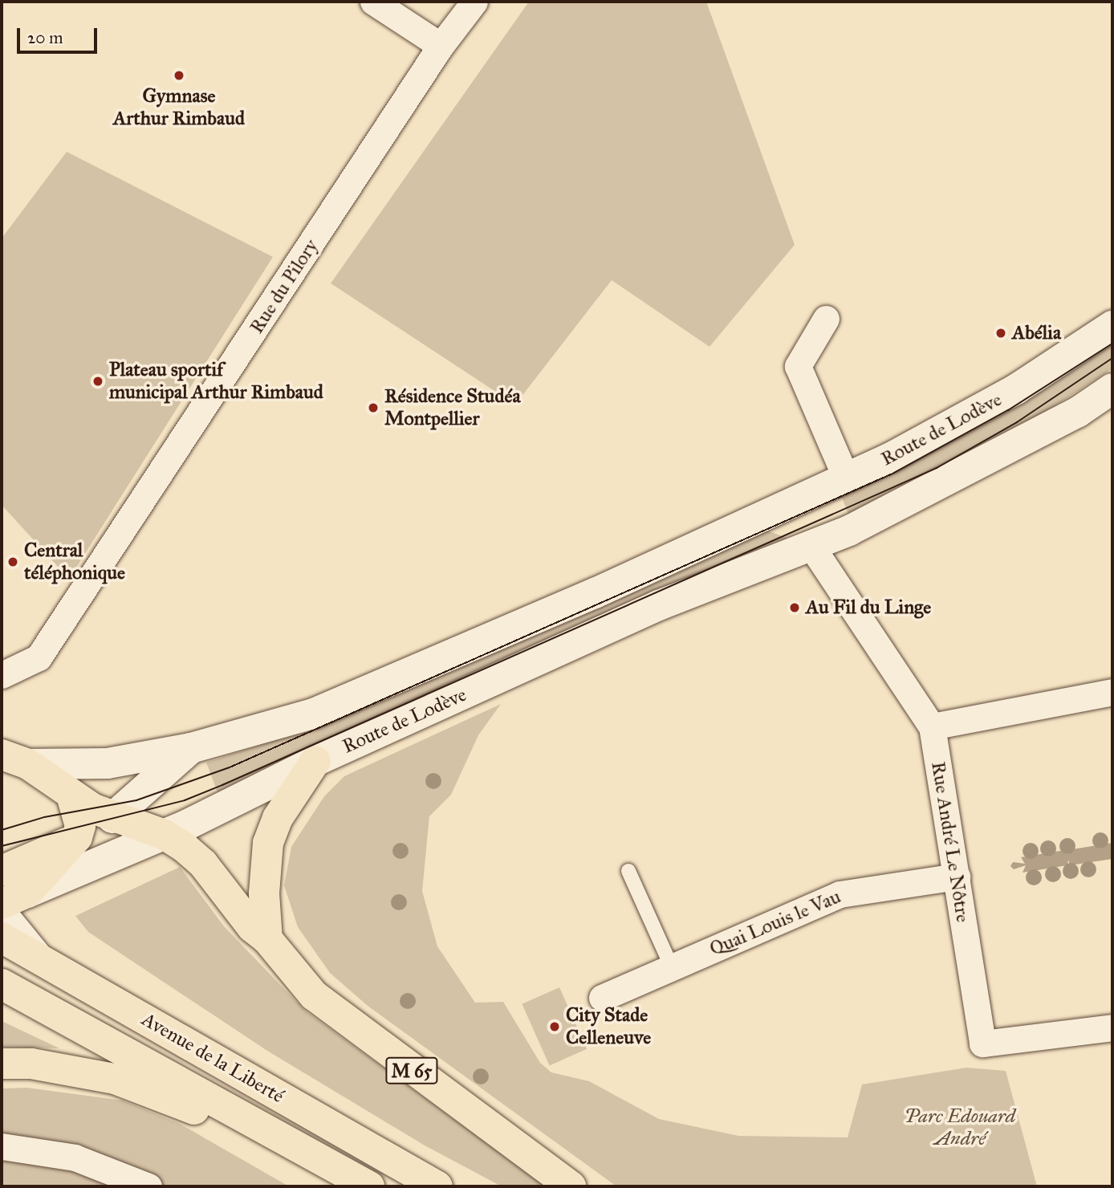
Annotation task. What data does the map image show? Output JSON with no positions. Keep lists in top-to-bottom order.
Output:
{
  "streets": {
    "main road": ["Route de Lodève", "Avenue de la Liberté", "M 65"],
    "street": ["Rue du Pilory", "Rue André Le Nôtre", "Quai Louis le Vau"]
  },
  "crossings": [
    ["Route de Lodève", "Rue André Le Nôtre"],
    ["Route de Lodève", "M 65"],
    ["Rue André Le Nôtre", "Quai Louis le Vau"]
  ],
  "parks": ["Parc Edouard André"],
  "places": [
    "Gymnase Arthur Rimbaud",
    "Abélia",
    "Plateau sportif municipal Arthur Rimbaud",
    "Résidence Studéa Montpellier",
    "Central téléphonique",
    "Au Fil du Linge",
    "City Stade Celleneuve"
  ],
  "scale_bar": "20 m"
}
